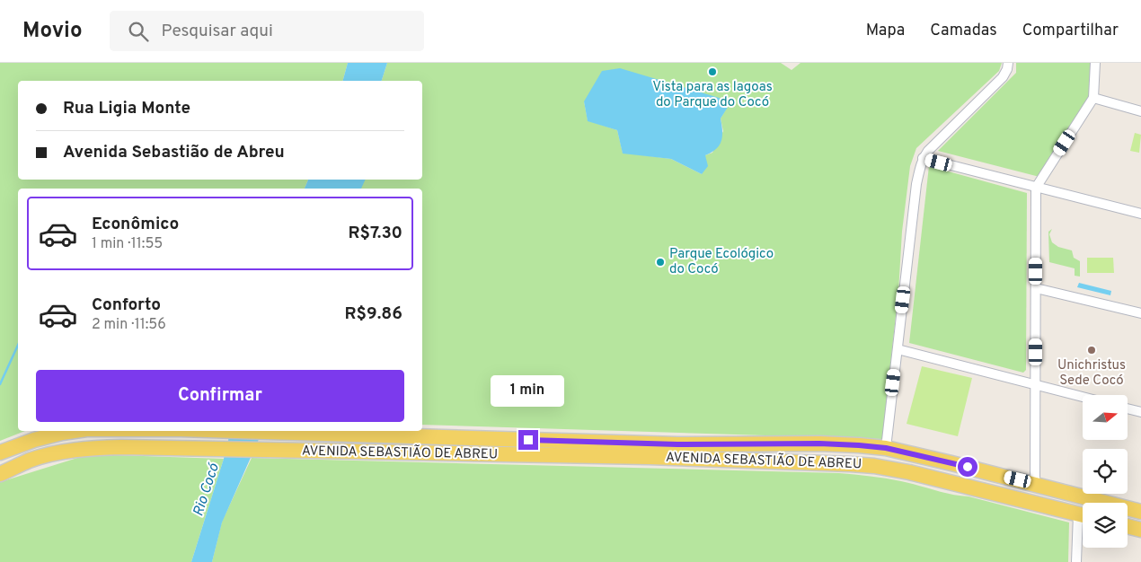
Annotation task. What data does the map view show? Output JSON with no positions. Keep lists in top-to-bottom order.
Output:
{
  "streets": {
    "main road": ["AVENIDA SEBASTIÃO DE ABREU"]
  },
  "water": ["Rio Cocó"],
  "places": ["Vista para as lagoas do Parque do Cocó", "Parque Ecológico do Cocó", "Unichristus Sede Cocó"],
  "north": "right",
  "page": {
    "header": "Movio",
    "search": "Pesquisar aqui",
    "nav": ["Mapa", "Camadas", "Compartilhar"],
    "banner": ["Rua Ligia Monte", "Avenida Sebastião de Abreu"],
    "list": [
      {
        "name": "Econômico",
        "note": "1 min · 11:55",
        "value": "R$7.30"
      },
      {
        "name": "Conforto",
        "note": "2 min · 11:56",
        "value": "R$9.86"
      }
    ],
    "buttons": "Confirmar",
    "bubble": "1 min"
  }
}
